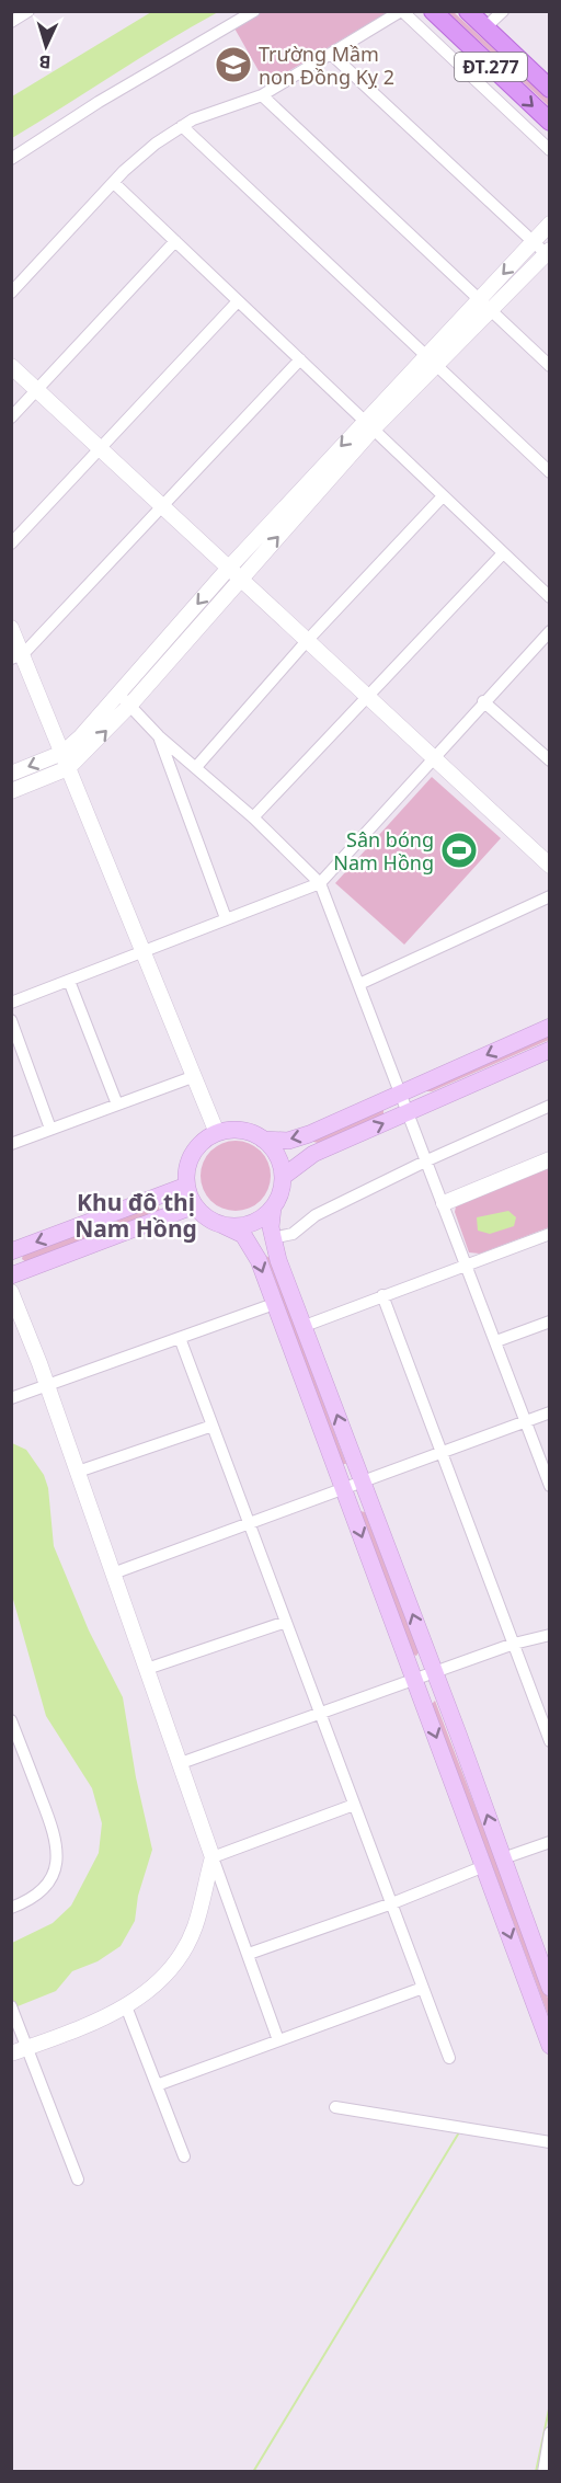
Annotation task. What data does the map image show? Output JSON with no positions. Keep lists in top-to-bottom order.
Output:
{
  "streets": {
    "main road": ["ĐT.277"]
  },
  "districts": ["Khu đô thị Nam Hồng"],
  "places": {
    "school or university": ["Trường Mầm non Đồng Kỵ 2"],
    "sports": ["Sân bóng Nam Hồng"]
  },
  "north": "bottom"
}
